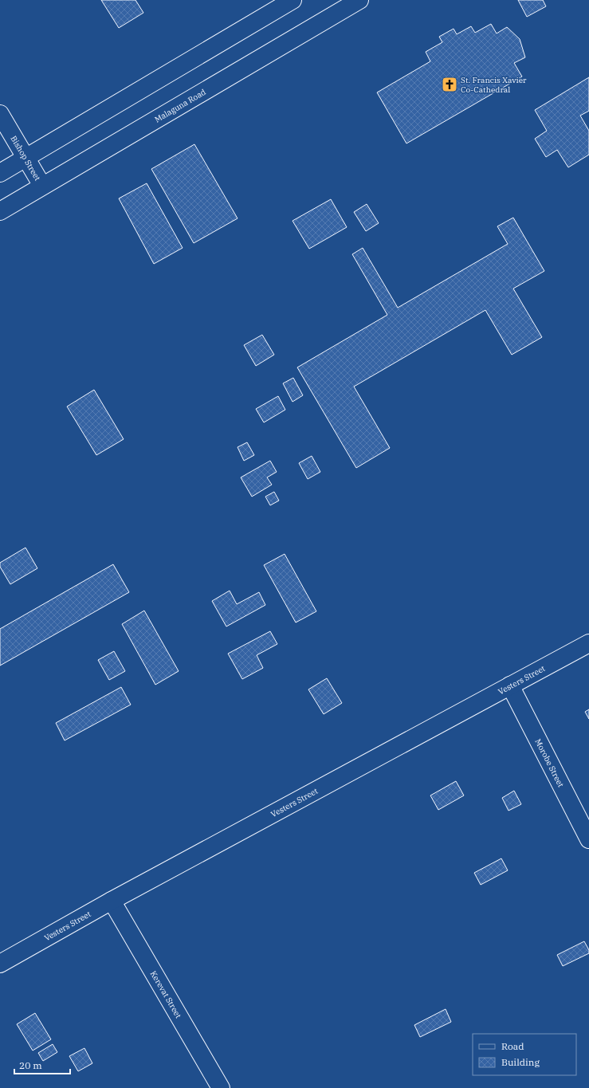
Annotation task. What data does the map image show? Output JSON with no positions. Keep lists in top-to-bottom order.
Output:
{
  "streets": {
    "street": [
      "Malaguna Road",
      "Bishop Street",
      "Vesters Street",
      "Morobe Street",
      "Kerevat Street"
    ]
  },
  "crossings": [
    ["Malaguna Road", "Bishop Street"],
    ["Vesters Street", "Morobe Street"],
    ["Vesters Street", "Kerevat Street"]
  ],
  "places": {
    "church": ["St. Francis Xavier Co-Cathedral"]
  },
  "legend": ["Road", "Building"],
  "scale_bar": "20 m"
}
